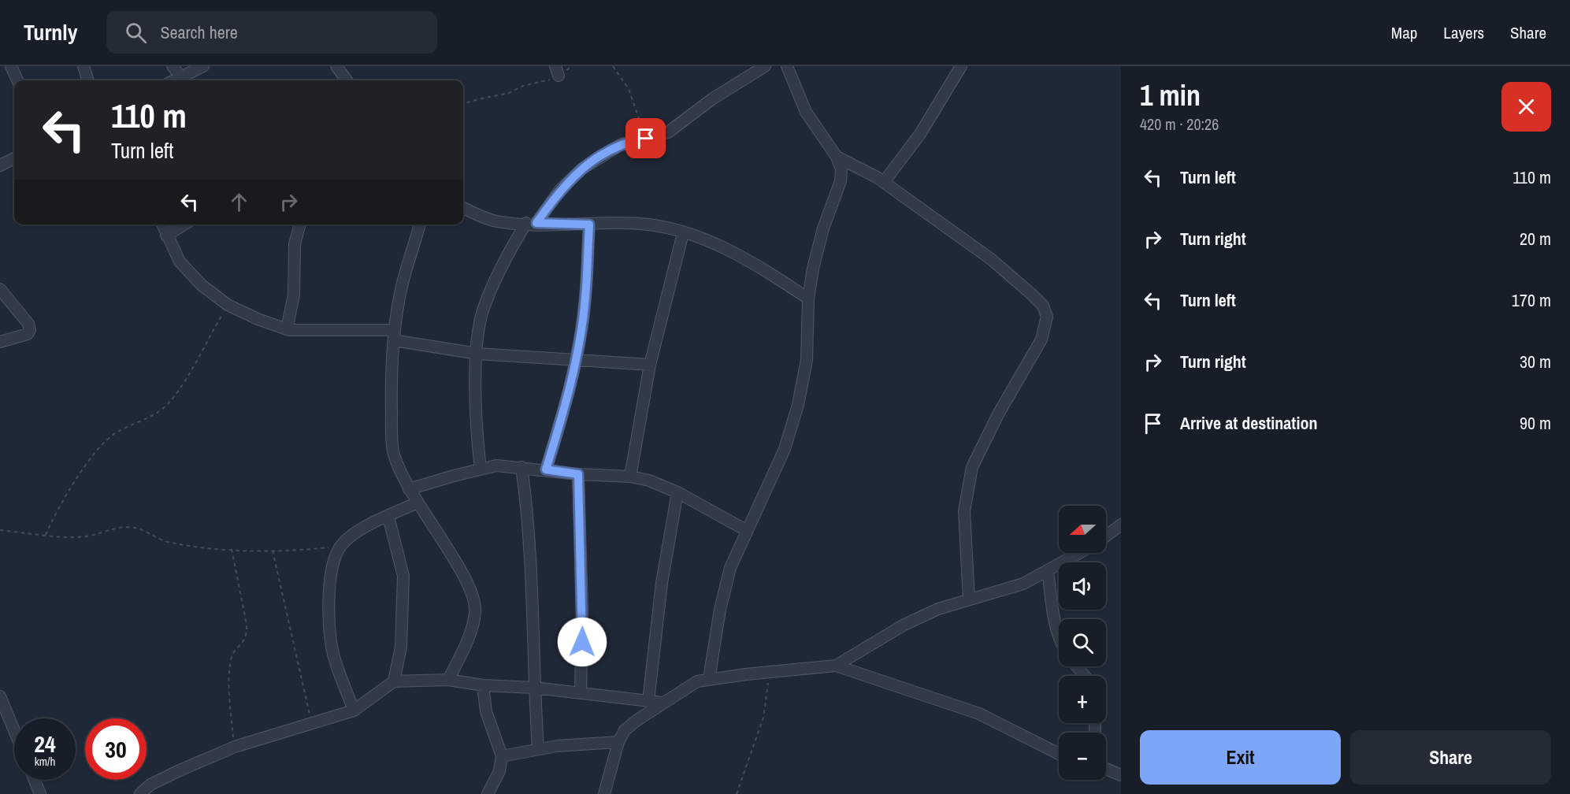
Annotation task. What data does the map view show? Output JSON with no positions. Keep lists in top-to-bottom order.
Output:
{
  "north": "left",
  "page": {
    "header": "Turnly",
    "search": "Search here",
    "nav": ["Map", "Layers", "Share"],
    "heading": ["1 min", "420 m · 20:26"],
    "turn": ["110 m", "Turn left"],
    "list": [
      {
        "name": "Turn left",
        "value": "110 m"
      },
      {
        "name": "Turn right",
        "value": "20 m"
      },
      {
        "name": "Turn left",
        "value": "170 m"
      },
      {
        "name": "Turn right",
        "value": "30 m"
      },
      {
        "name": "Arrive at destination",
        "value": "90 m"
      }
    ],
    "map_buttons": ["+", "−"],
    "speed": "24 km/h",
    "limit": "30",
    "buttons": ["Exit", "Share"]
  }
}
